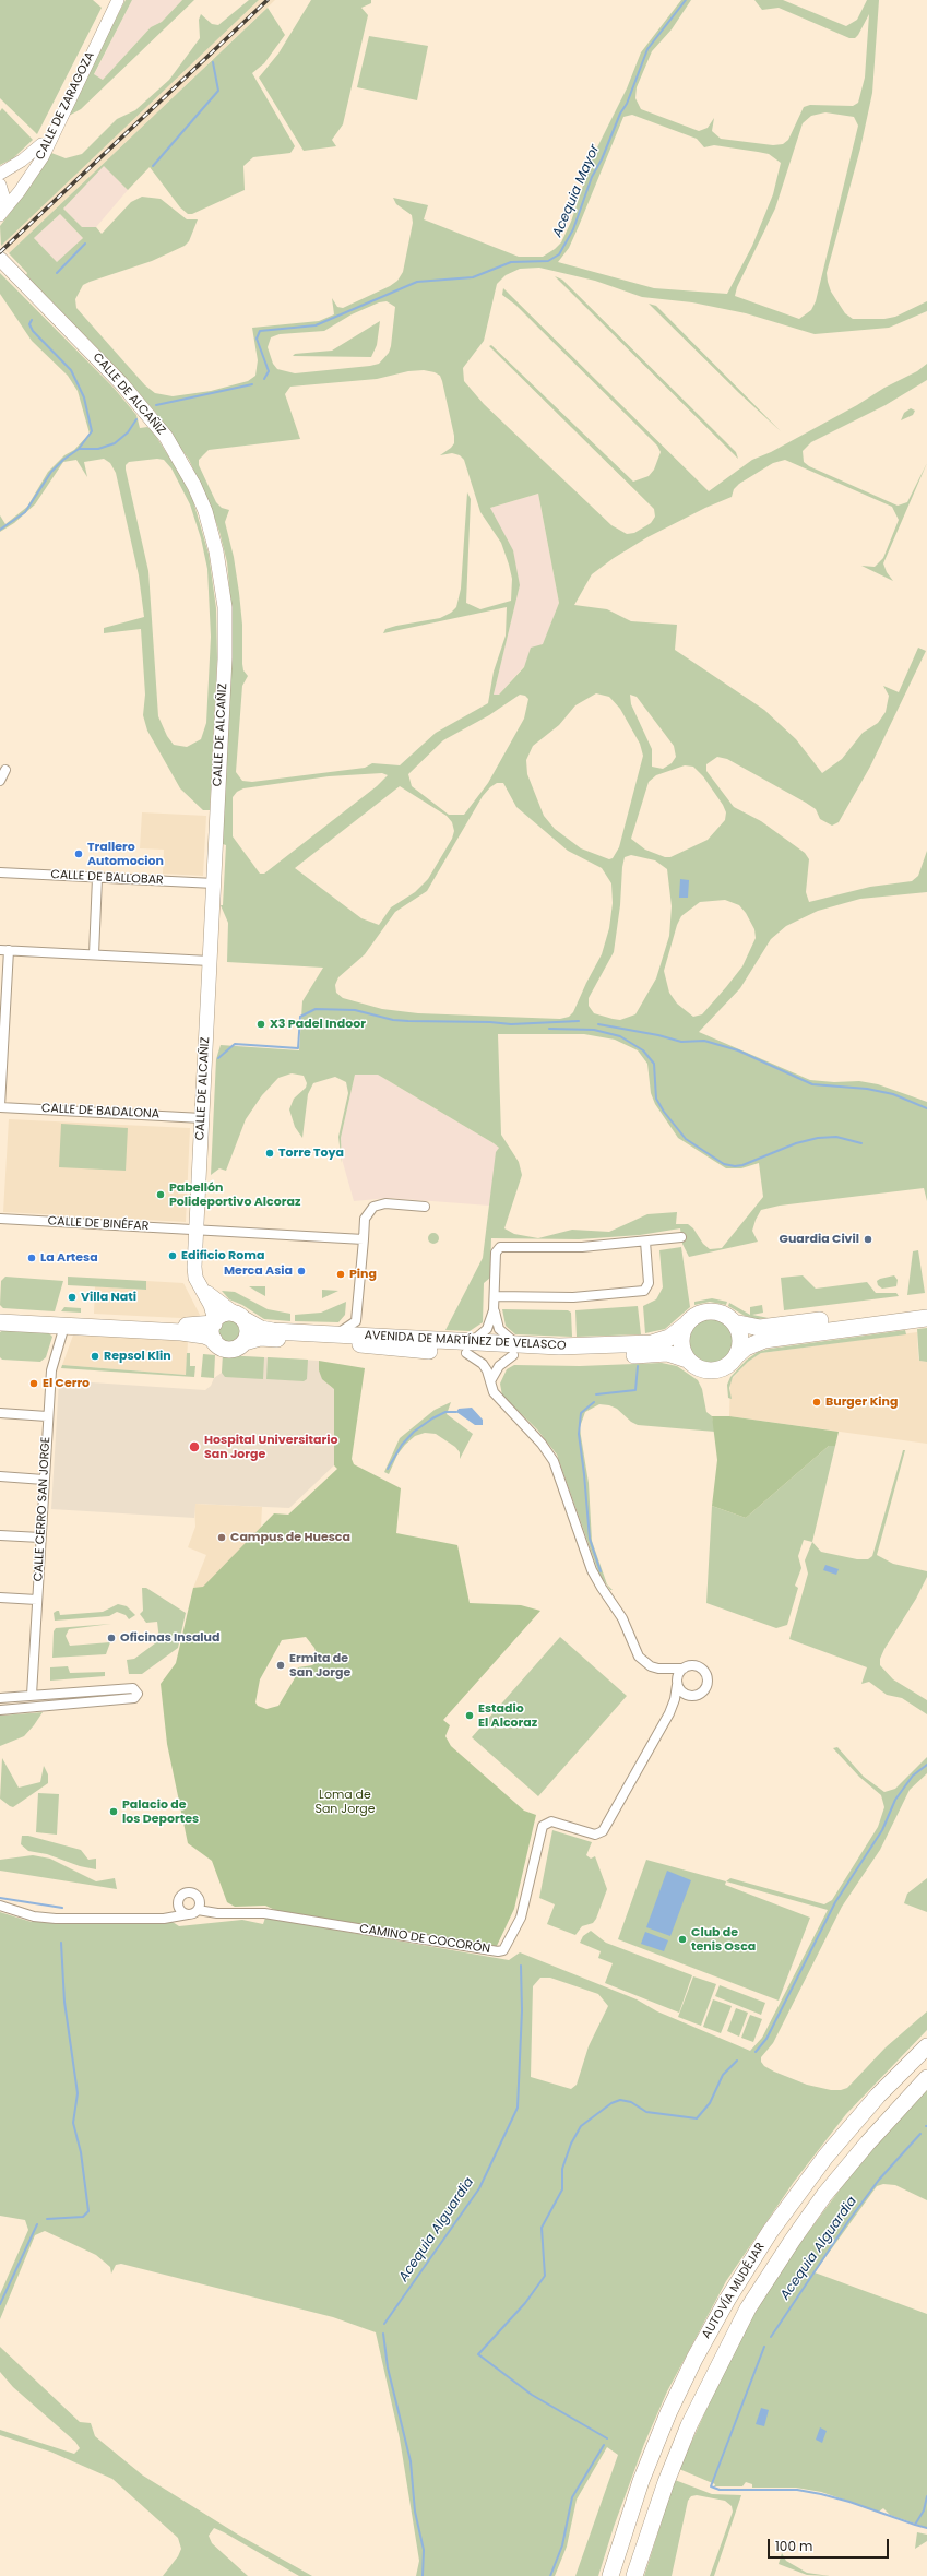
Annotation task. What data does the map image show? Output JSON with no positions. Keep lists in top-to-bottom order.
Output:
{
  "streets": {
    "highway": ["AVENIDA DE MARTÍNEZ DE VELASCO", "AUTOVÍA MUDÉJAR"],
    "main road": ["CALLE DE ZARAGOZA", "CALLE DE ALCAÑIZ"],
    "street": [
      "CALLE DE BALLOBAR",
      "CALLE DE BADALONA",
      "CALLE DE BINÉFAR",
      "CALLE CERRO SAN JORGE",
      "CAMINO DE COCORÓN"
    ]
  },
  "crossings": [
    ["CALLE DE ALCAÑIZ", "CALLE DE BALLOBAR"],
    ["CALLE DE ALCAÑIZ", "CALLE DE BADALONA"],
    ["CALLE DE ALCAÑIZ", "CALLE DE BINÉFAR"],
    ["CALLE DE ALCAÑIZ", "AVENIDA DE MARTÍNEZ DE VELASCO"]
  ],
  "water": ["Acequia Mayor", "Acequia Alguardia"],
  "parks": ["Loma de San Jorge"],
  "places": [
    "Trallero Automocion",
    "X3 Padel Indoor",
    "Torre Toya",
    "Pabellón Polideportivo Alcoraz",
    "Guardia Civil",
    "Edificio Roma",
    "La Artesa",
    "Merca Asia",
    "Ping",
    "Villa Nati",
    "Repsol Klin",
    "El Cerro",
    "Burger King",
    "Hospital Universitario San Jorge",
    "Campus de Huesca",
    "Oficinas Insalud",
    "Ermita de San Jorge",
    "Estadio El Alcoraz",
    "Palacio de los Deportes",
    "Club de tenis Osca"
  ],
  "scale_bar": "100 m"
}
